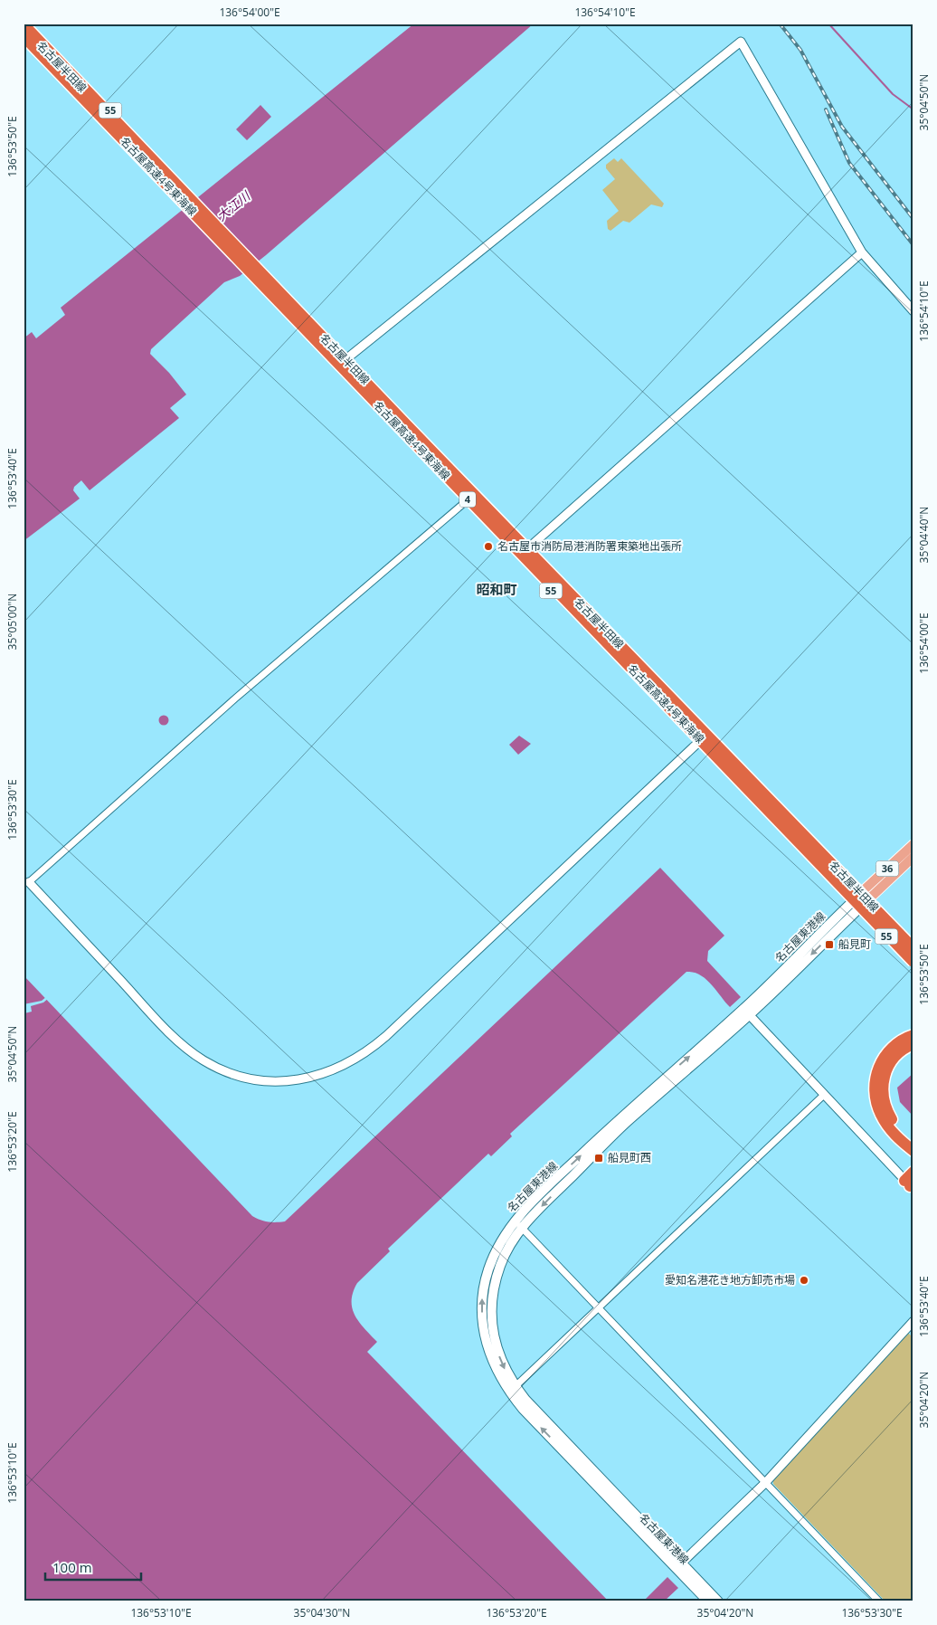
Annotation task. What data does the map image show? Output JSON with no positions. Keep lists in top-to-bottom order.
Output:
{
  "streets": {
    "highway": ["名古屋高速4号東海線", "4"],
    "main road": [
      "名古屋半田線",
      "55",
      "36",
      "名古屋東港線"
    ]
  },
  "crossings": [
    ["名古屋半田線", "名古屋高速4号東海線"],
    ["名古屋半田線", "36"],
    ["名古屋半田線", "名古屋東港線"],
    ["名古屋高速4号東海線", "36"],
    ["36", "名古屋東港線"]
  ],
  "districts": ["昭和町"],
  "water": ["大江川"],
  "places": {
    "other": ["名古屋市消防局港消防署東築地出張所", "愛知名港花き地方卸売市場"],
    "transit": ["船見町", "船見町西"]
  },
  "scale_bar": "100 m",
  "coordinates": [
    "136°54'00\"E",
    "136°54'10\"E",
    "35°04'50\"N",
    "136°53'50\"E",
    "136°53'40\"E",
    "35°04'40\"N",
    "35°05'00\"N",
    "136°53'30\"E",
    "136°53'20\"E",
    "35°04'20\"N",
    "136°53'10\"E",
    "35°04'30\"N"
  ]
}
